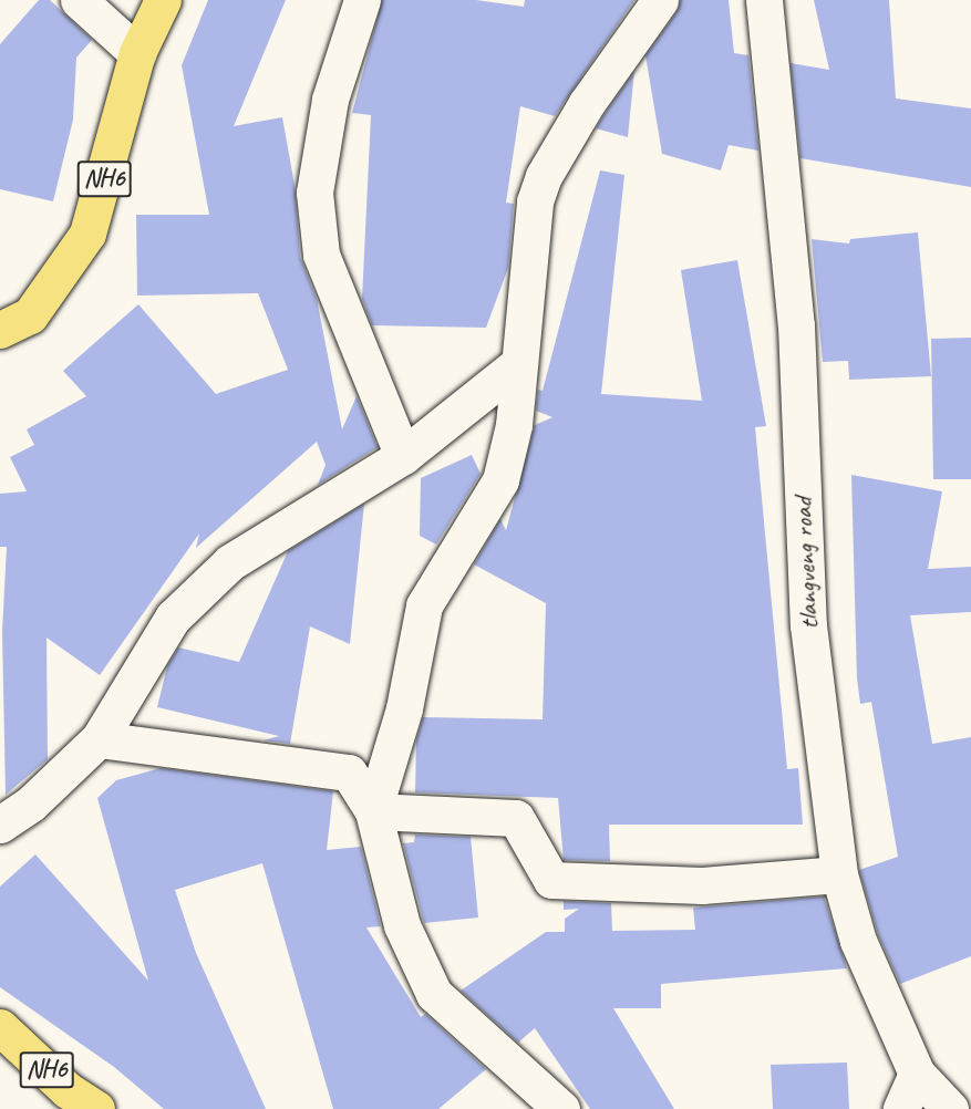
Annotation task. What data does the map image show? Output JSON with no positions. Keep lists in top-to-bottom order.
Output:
{
  "streets": {
    "highway": ["NH6"],
    "street": ["tlangveng road"]
  }
}
